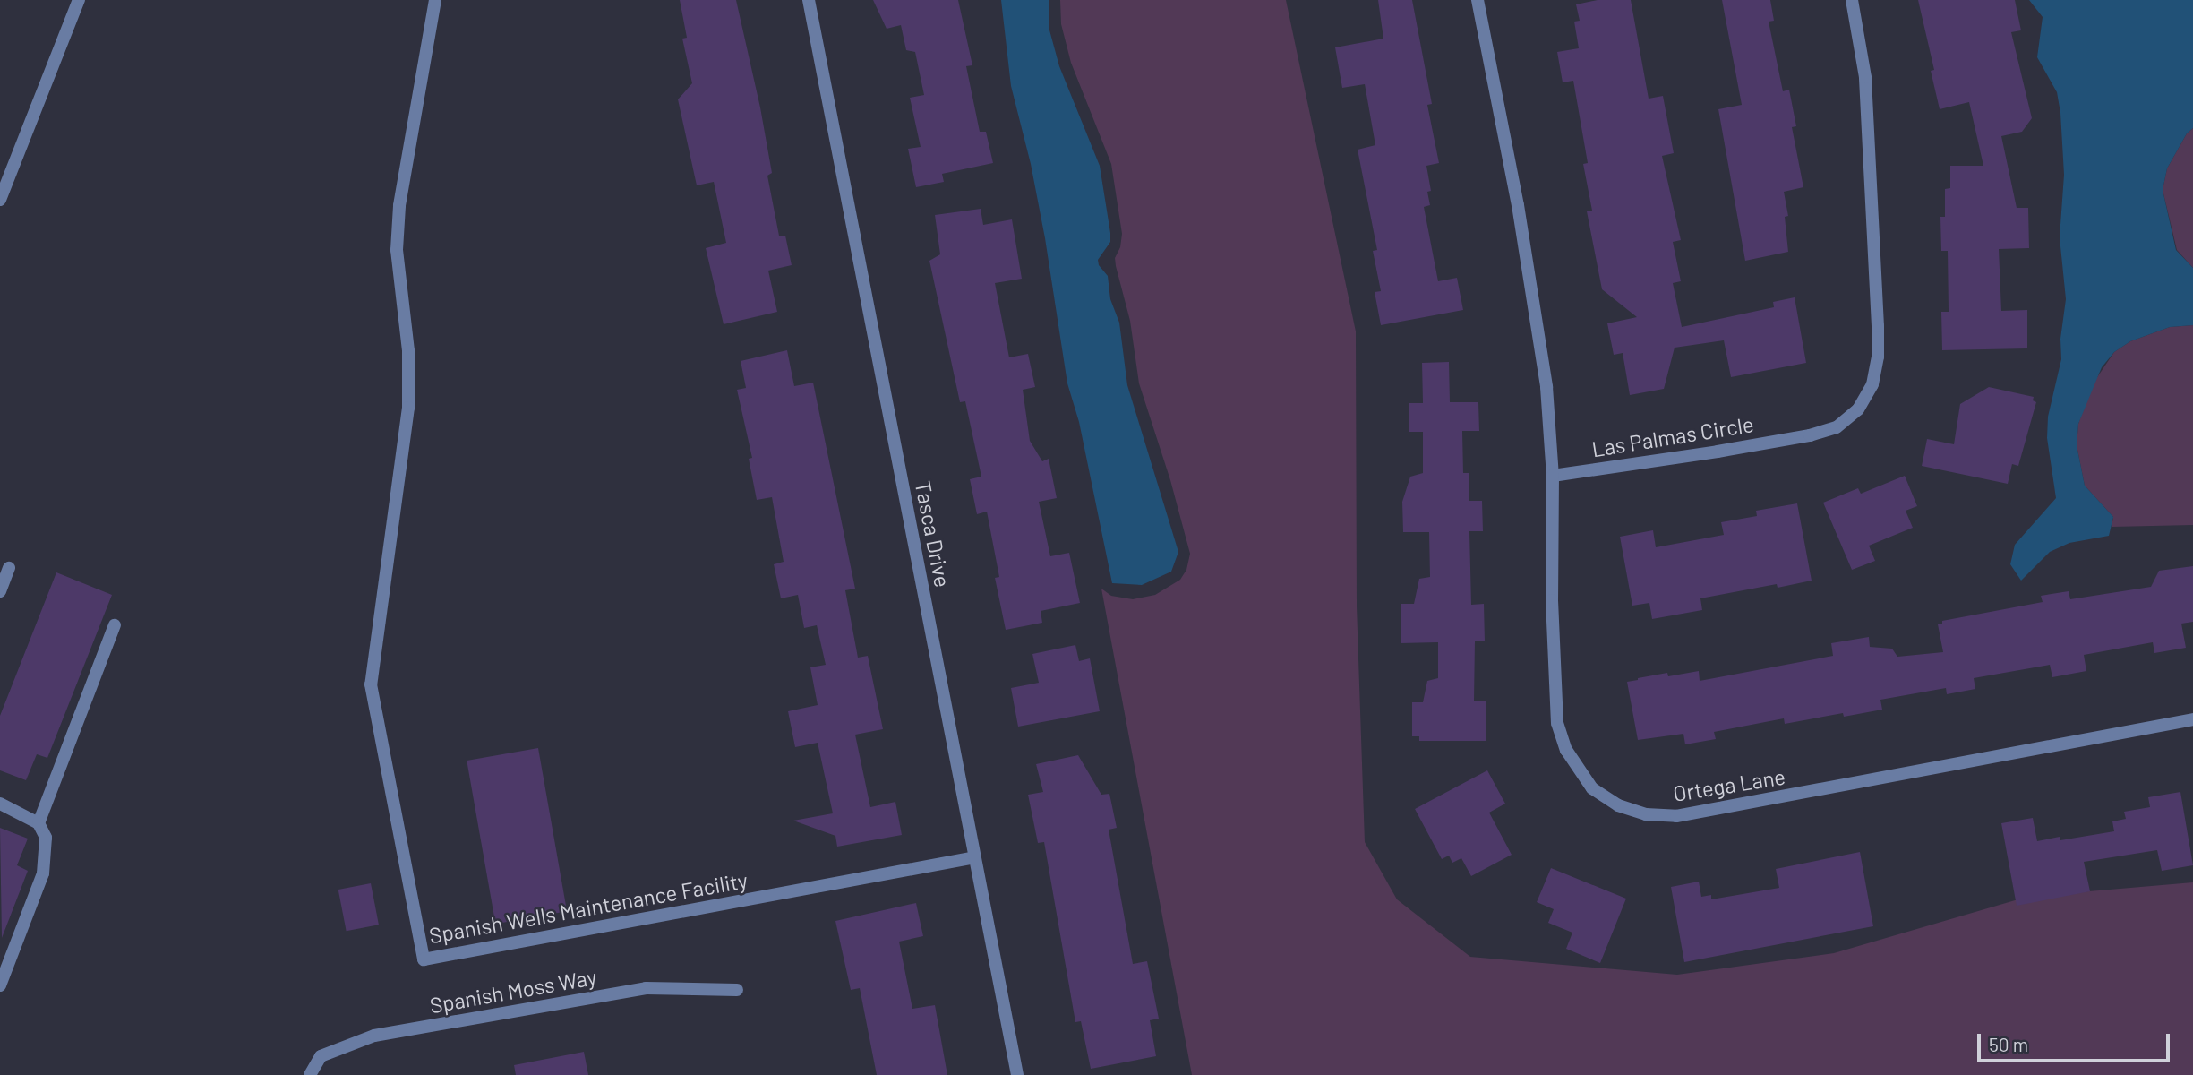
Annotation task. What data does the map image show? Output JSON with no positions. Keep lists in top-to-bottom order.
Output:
{
  "streets": {
    "street": [
      "Las Palmas Circle",
      "Tasca Drive",
      "Ortega Lane",
      "Spanish Wells Maintenance Facility",
      "Spanish Moss Way"
    ]
  },
  "crossings": [
    ["Las Palmas Circle", "Ortega Lane"],
    ["Tasca Drive", "Spanish Wells Maintenance Facility"]
  ],
  "scale_bar": "50 m"
}
